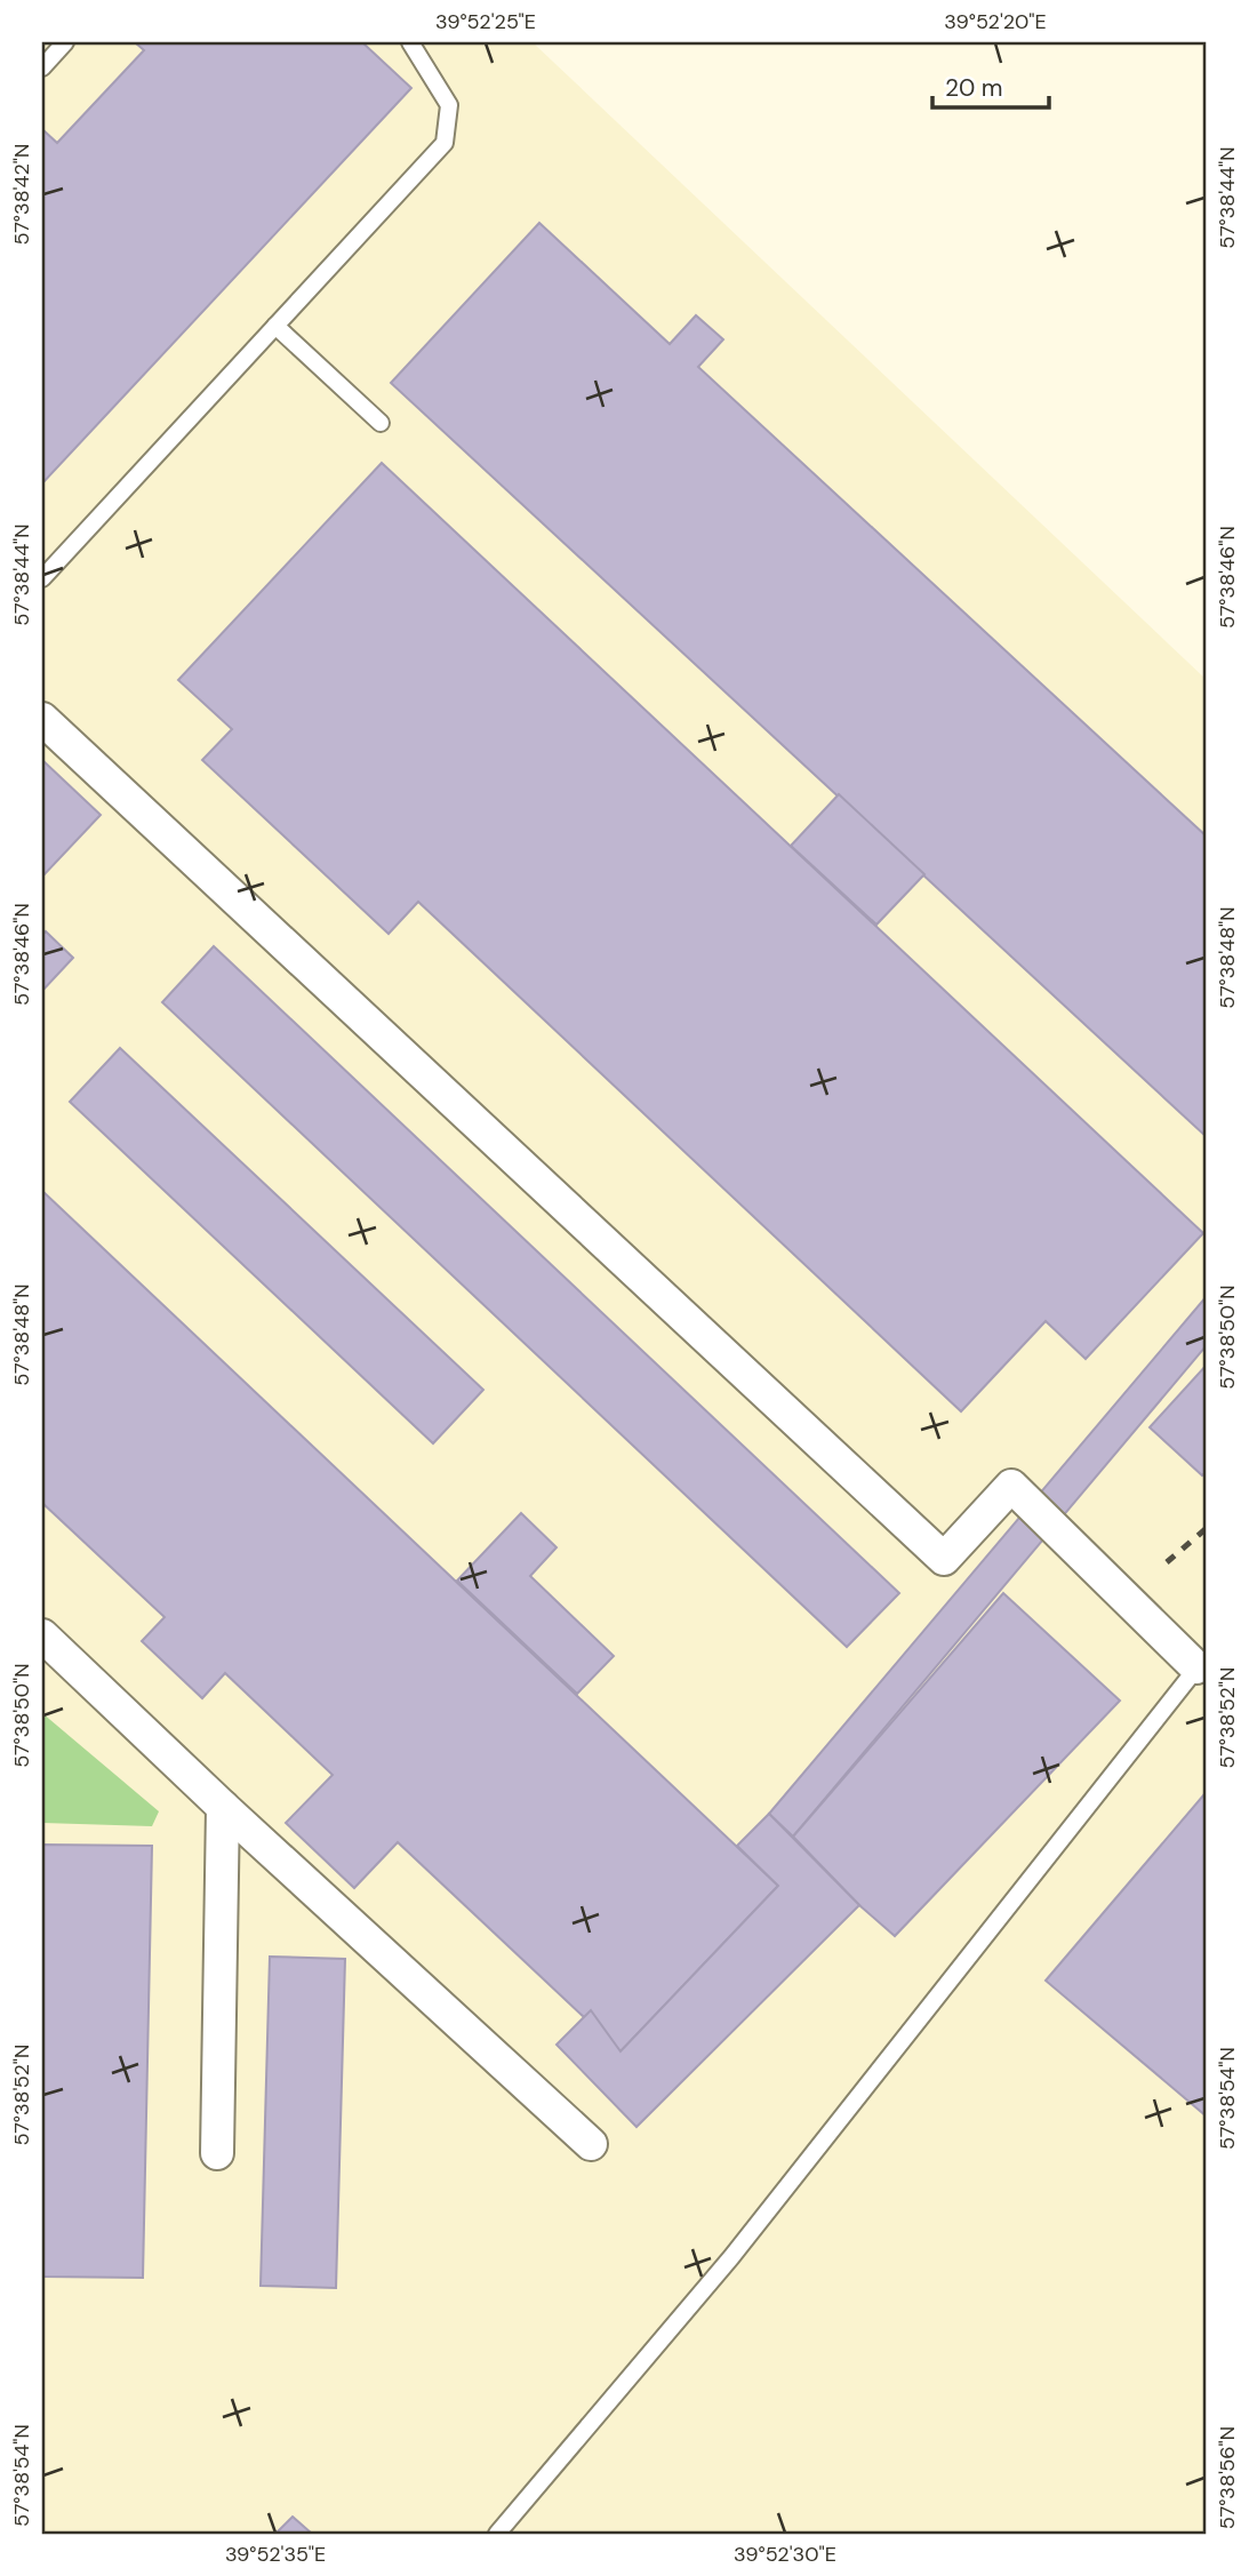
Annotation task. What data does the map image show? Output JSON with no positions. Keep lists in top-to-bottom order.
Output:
{
  "scale_bar": "20 m",
  "coordinates": [
    "39°52'25\"E",
    "39°52'20\"E",
    "57°38'42\"N",
    "57°38'44\"N",
    "57°38'46\"N",
    "57°38'48\"N",
    "57°38'50\"N",
    "57°38'52\"N",
    "57°38'54\"N",
    "57°38'56\"N",
    "39°52'35\"E",
    "39°52'30\"E"
  ]
}
